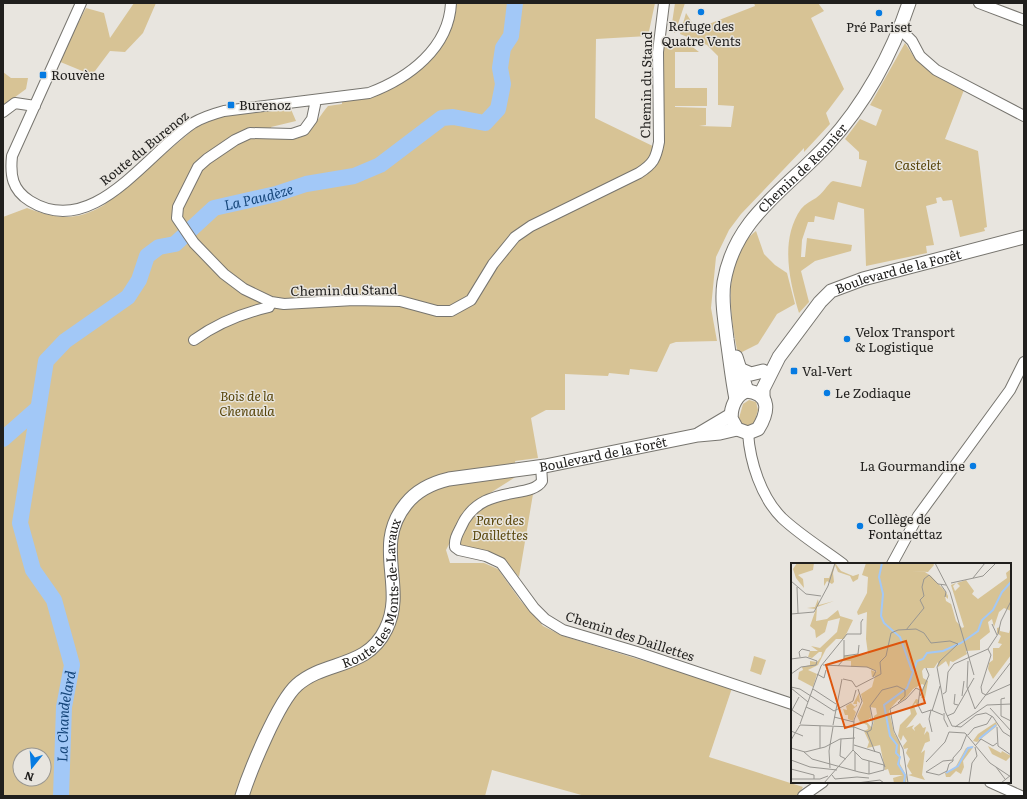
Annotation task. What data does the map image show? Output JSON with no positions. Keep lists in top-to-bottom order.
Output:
{
  "streets": {
    "street": [
      "Chemin du Stand",
      "Route du Burenoz",
      "Chemin de Rennier",
      "Boulevard de la Forêt",
      "Route des Monts-de-Lavaux",
      "Chemin des Daillettes"
    ]
  },
  "crossings": [
    ["Chemin du Stand", "Route du Burenoz"],
    ["Chemin de Rennier", "Boulevard de la Forêt"],
    ["Boulevard de la Forêt", "Route des Monts-de-Lavaux"],
    ["Boulevard de la Forêt", "Chemin des Daillettes"]
  ],
  "water": ["La Paudèze", "La Chandelard"],
  "parks": ["Castelet", "Bois de la Chenaula", "Parc des Daillettes"],
  "places": {
    "other": [
      "Refuge des Quatre Vents",
      "Pré Pariset",
      "Velox Transport & Logistique",
      "Le Zodiaque",
      "La Gourmandine",
      "Collège de Fontanettaz"
    ],
    "transit": ["Rouvène", "Burenoz", "Val-Vert"]
  },
  "north": "bottom"
}
